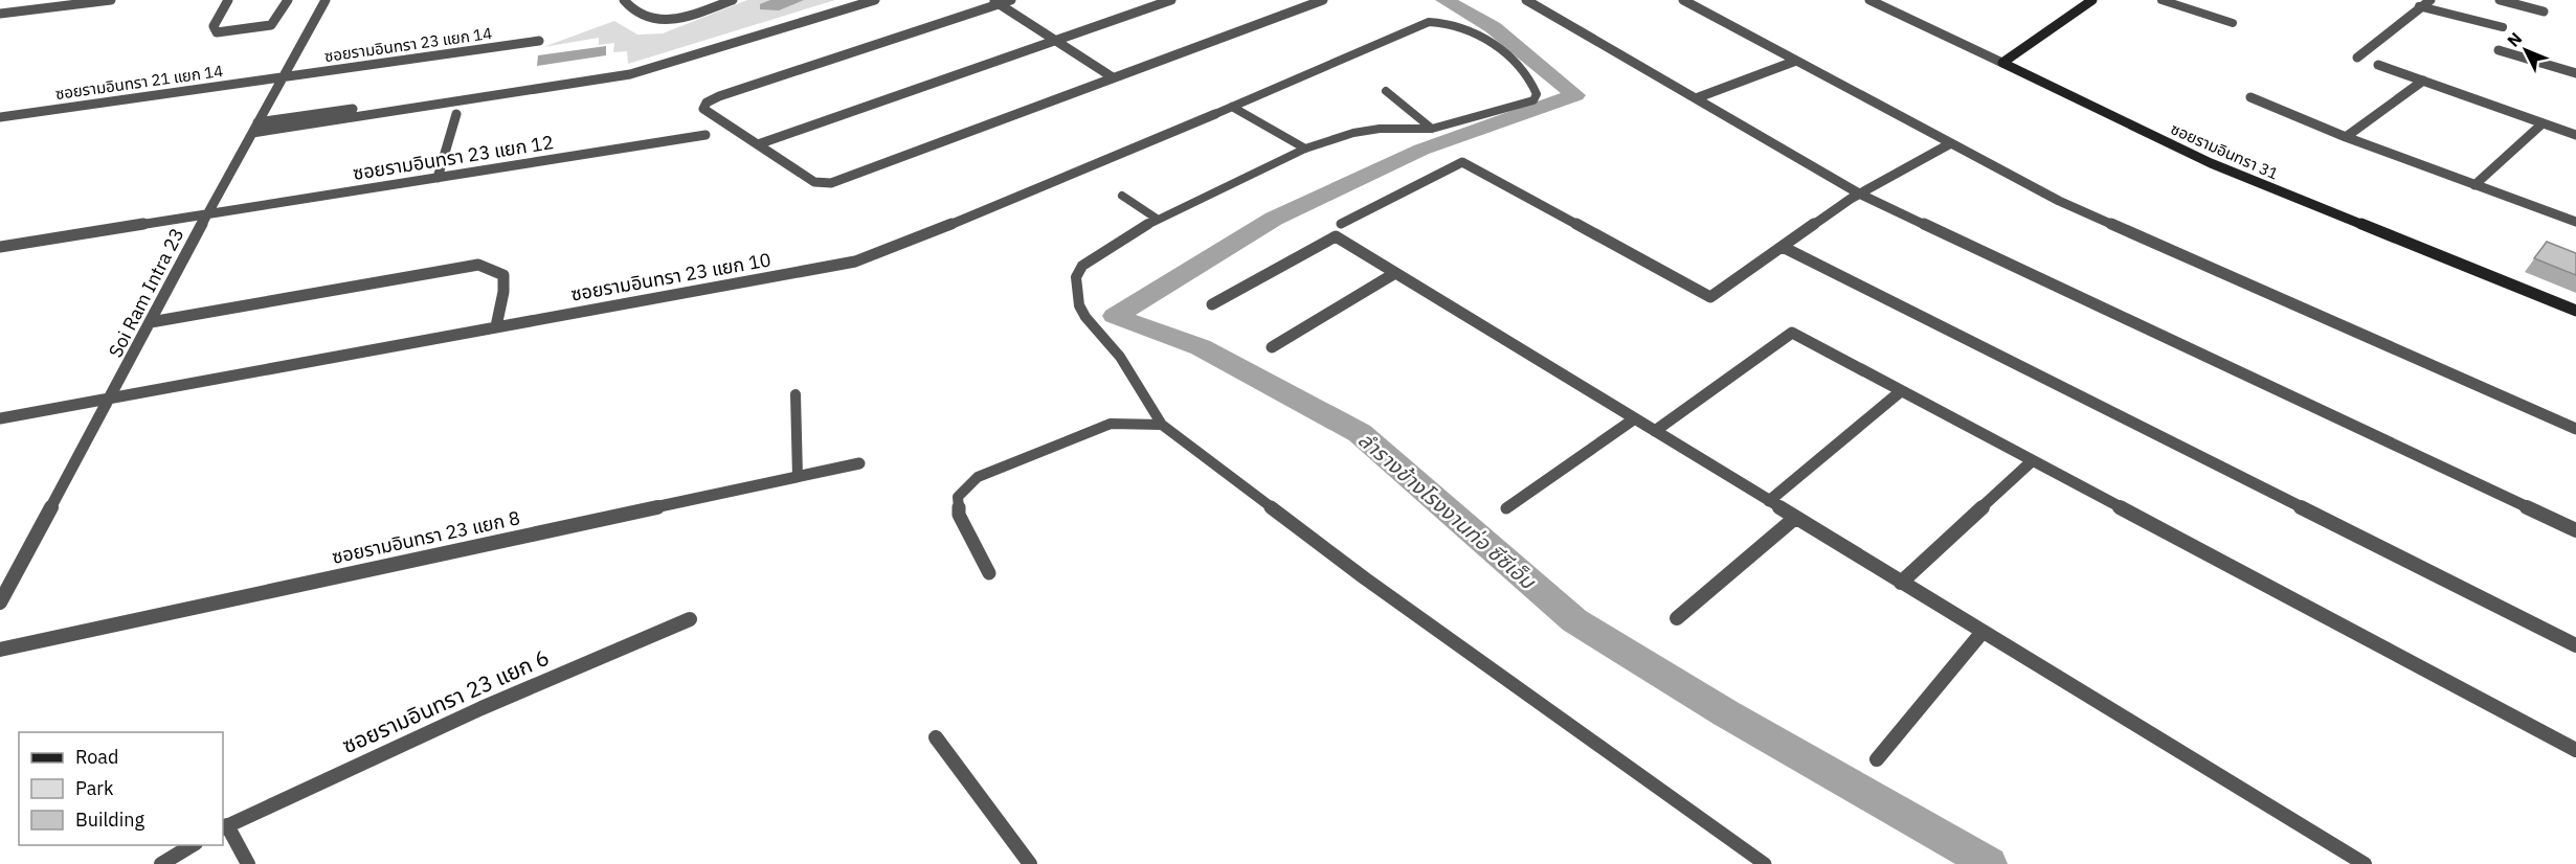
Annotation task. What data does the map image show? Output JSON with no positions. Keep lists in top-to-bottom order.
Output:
{
  "streets": {
    "street": [
      "ซอยรามอินทรา 23 แยก 14",
      "ซอยรามอินทรา 21 แยก 14",
      "ซอยรามอินทรา 31",
      "ซอยรามอินทรา 23 แยก 12",
      "ซอยรามอินทรา 23 แยก 10",
      "Soi Ram Intra 23",
      "ซอยรามอินทรา 23 แยก 8",
      "ซอยรามอินทรา 23 แยก 6"
    ]
  },
  "crossings": [
    ["ซอยรามอินทรา 23 แยก 14", "ซอยรามอินทรา 21 แยก 14"],
    ["ซอยรามอินทรา 23 แยก 14", "Soi Ram Intra 23"],
    ["ซอยรามอินทรา 21 แยก 14", "Soi Ram Intra 23"],
    ["ซอยรามอินทรา 23 แยก 12", "Soi Ram Intra 23"],
    ["ซอยรามอินทรา 23 แยก 10", "Soi Ram Intra 23"]
  ],
  "water": ["ลำรางข้างโรงงานท่อ ซีซีเอ็ม"],
  "legend": ["Road", "Park", "Building"],
  "north": "top left"
}
